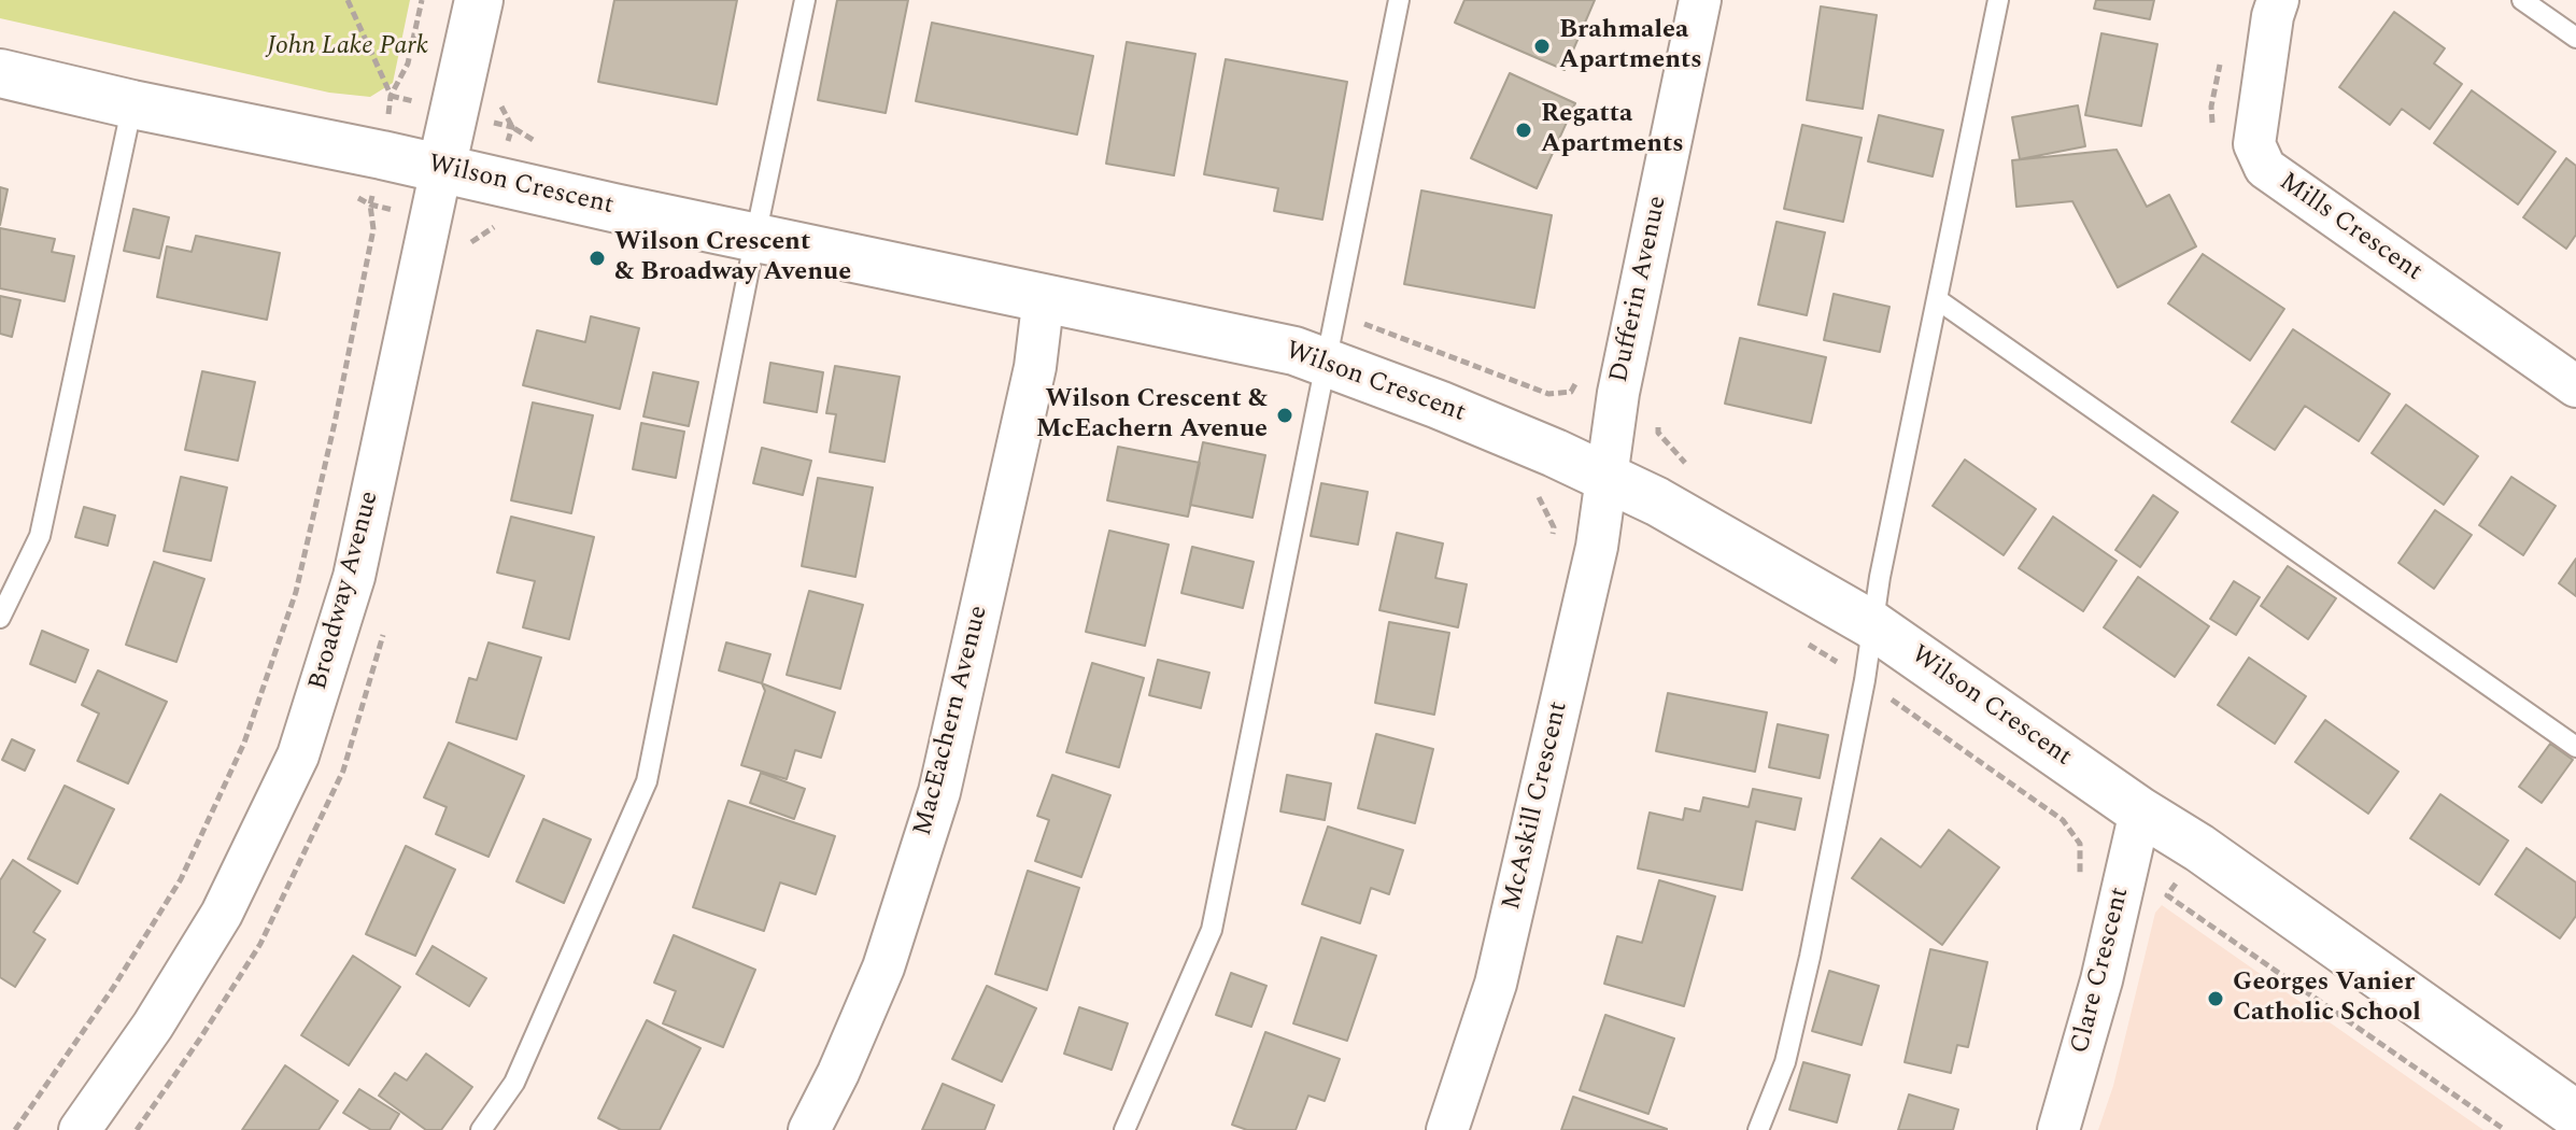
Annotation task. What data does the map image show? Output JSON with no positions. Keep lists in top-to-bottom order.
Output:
{
  "streets": {
    "street": [
      "Wilson Crescent",
      "Mills Crescent",
      "Dufferin Avenue",
      "Broadway Avenue",
      "MacEachern Avenue",
      "McAskill Crescent",
      "Clare Crescent"
    ]
  },
  "crossings": [
    ["Wilson Crescent", "Dufferin Avenue"],
    ["Wilson Crescent", "Broadway Avenue"],
    ["Wilson Crescent", "MacEachern Avenue"],
    ["Wilson Crescent", "McAskill Crescent"],
    ["Wilson Crescent", "Clare Crescent"],
    ["Dufferin Avenue", "McAskill Crescent"]
  ],
  "parks": ["John Lake Park"],
  "places": [
    "Brahmalea Apartments",
    "Regatta Apartments",
    "Wilson Crescent & Broadway Avenue",
    "Wilson Crescent & McEachern Avenue",
    "Georges Vanier Catholic School"
  ]
}
